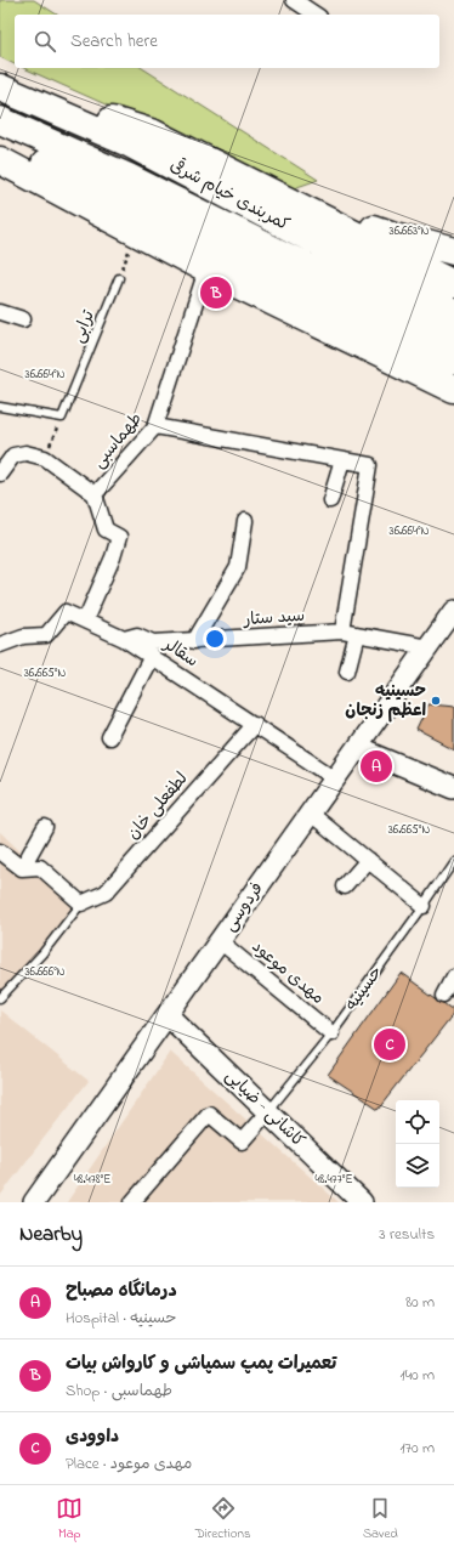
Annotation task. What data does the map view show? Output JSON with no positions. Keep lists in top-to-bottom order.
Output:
{
  "streets": {
    "highway": ["کمربندی خیام شرقی"],
    "main road": ["فردوسی", "کاشانی - ضیایی"],
    "street": [
      "طهماسبی",
      "سید ستار",
      "سقالر",
      "لطفعلی خان",
      "مهدی موعود"
    ],
    "lane": ["ترابی", "حسینیه"]
  },
  "crossings": [
    ["طهماسبی", "سقالر"],
    ["سید ستار", "سقالر"],
    ["سید ستار", "فردوسی"],
    ["سقالر", "لطفعلی خان"],
    ["سقالر", "فردوسی"],
    ["فردوسی", "مهدی موعود"],
    ["فردوسی", "کاشانی - ضیایی"],
    ["مهدی موعود", "حسینیه"],
    ["حسینیه", "کاشانی - ضیایی"]
  ],
  "places": ["حسینیه اعظم زنجان"],
  "page": {
    "search": "Search here",
    "pins": ["B", "A", "C"],
    "heading": ["Nearby", "3 results"],
    "list": [
      {
        "mark": "A",
        "name": "درمانگاه مصباح",
        "note": "Hospital · حسینیه",
        "value": "80 m"
      },
      {
        "mark": "B",
        "name": "تعمیرات پمپ سمپاشی و کارواش بیات",
        "note": "Shop · طهماسبی",
        "value": "140 m"
      },
      {
        "mark": "C",
        "name": "داوودی",
        "note": "Place · مهدی موعود",
        "value": "170 m"
      }
    ],
    "nav": ["Map", "Directions", "Saved"]
  },
  "coordinates": [
    "36.663°N",
    "36.664°N",
    "36.665°N",
    "36.666°N",
    "48.478°E",
    "48.477°E"
  ]
}
